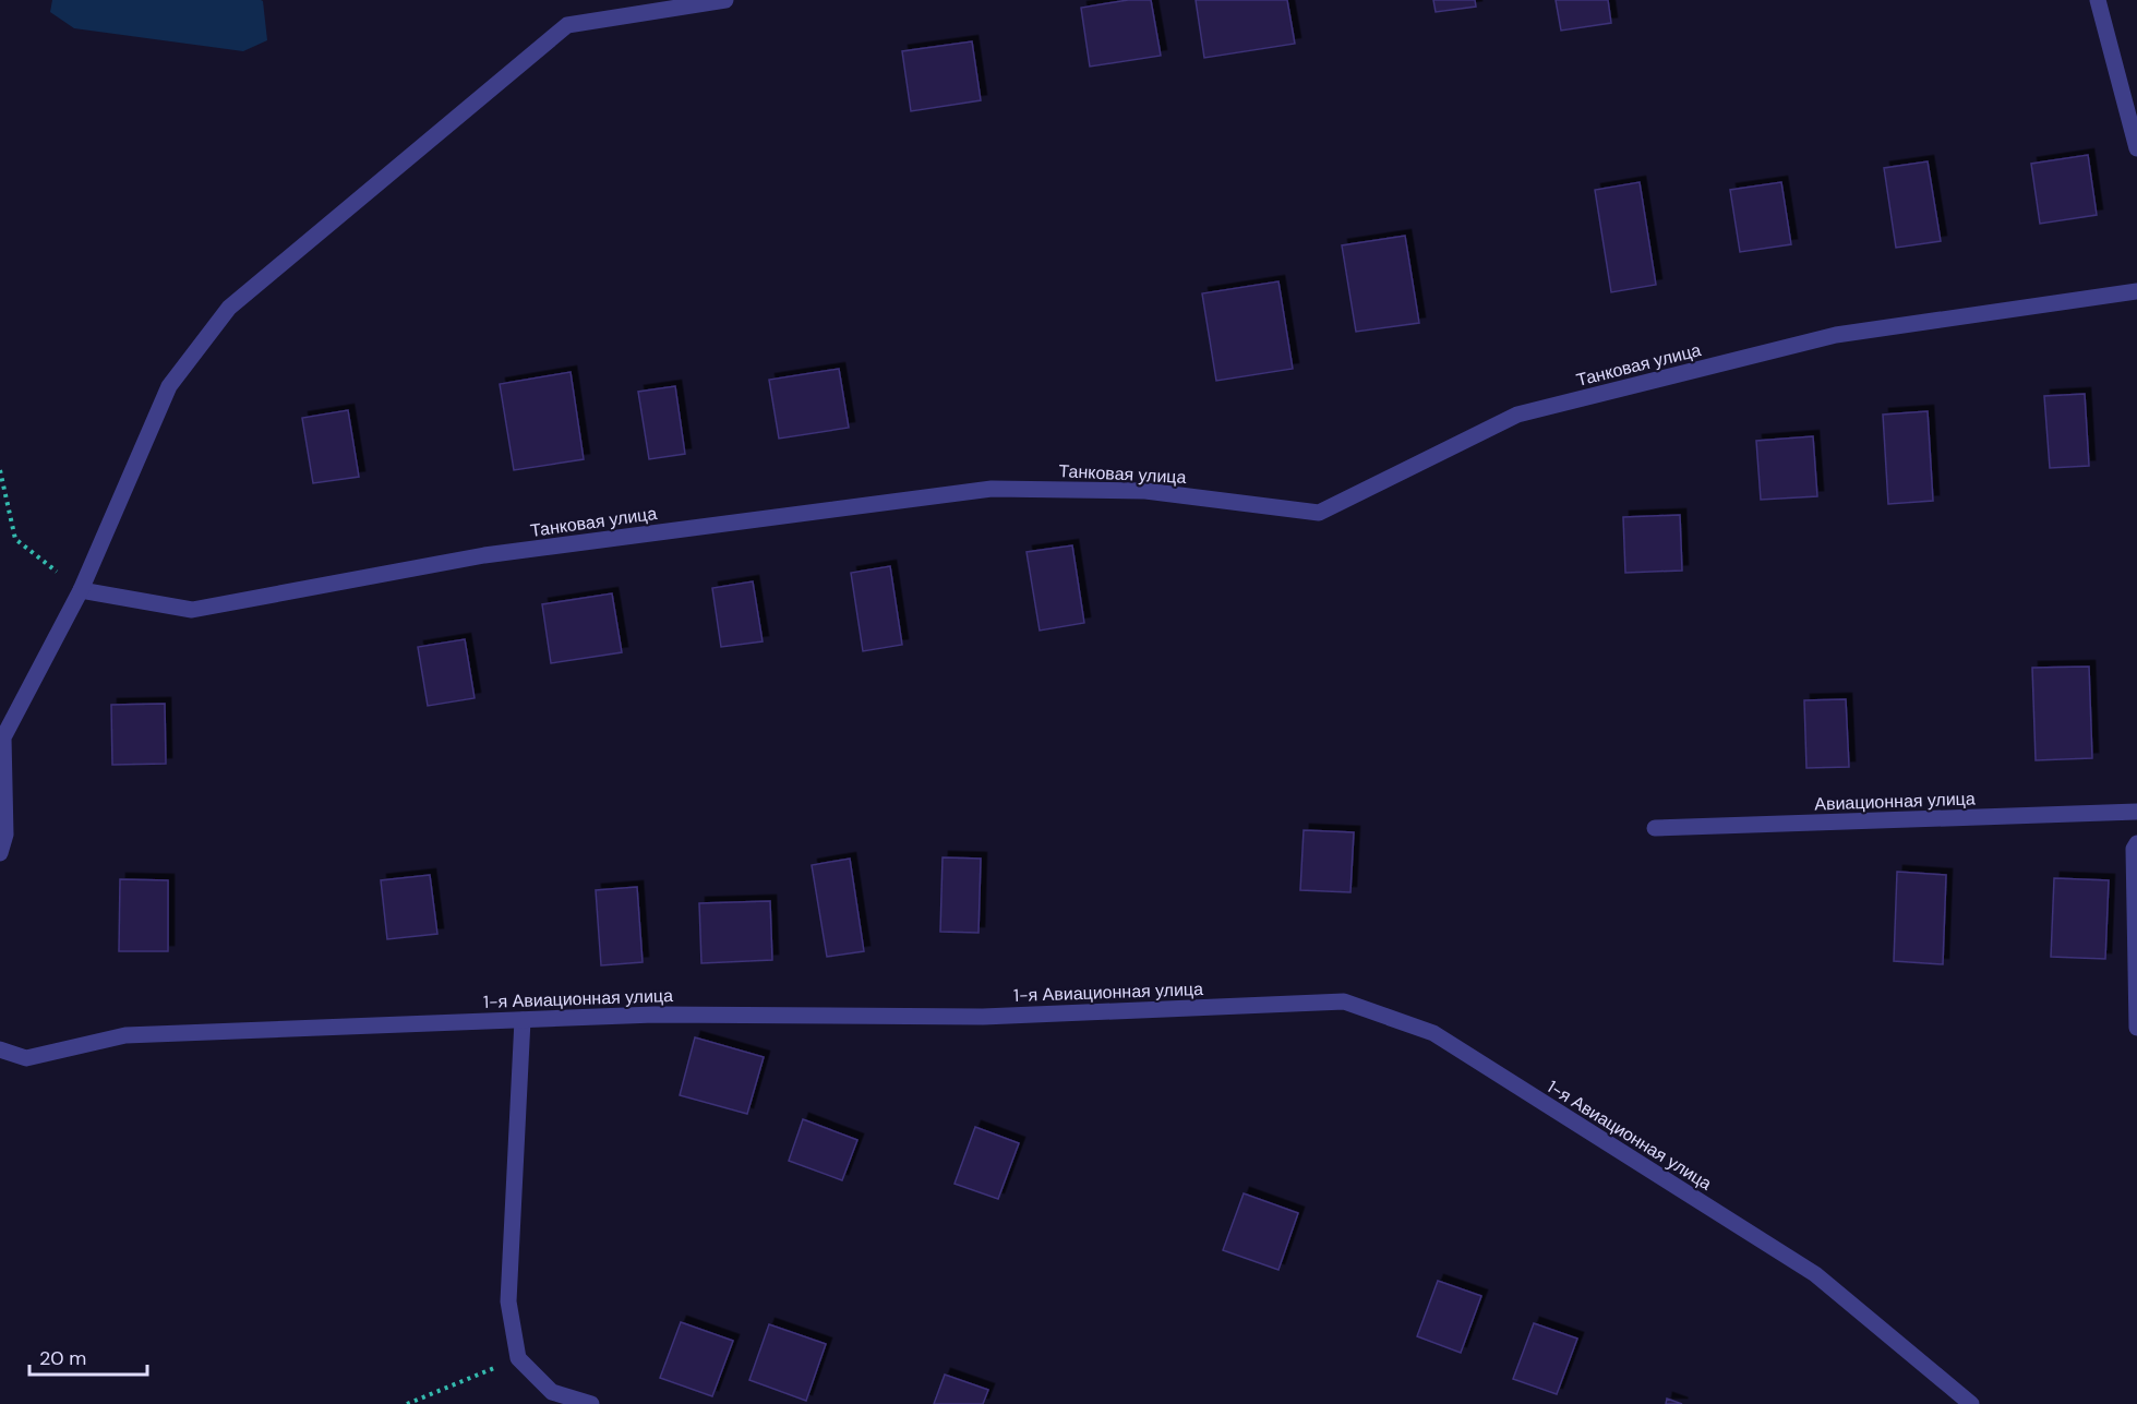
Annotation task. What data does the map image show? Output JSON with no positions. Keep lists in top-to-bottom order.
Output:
{
  "streets": {
    "street": ["Танковая улица", "Авиационная улица", "1-я Авиационная улица"]
  },
  "scale_bar": "20 m"
}
